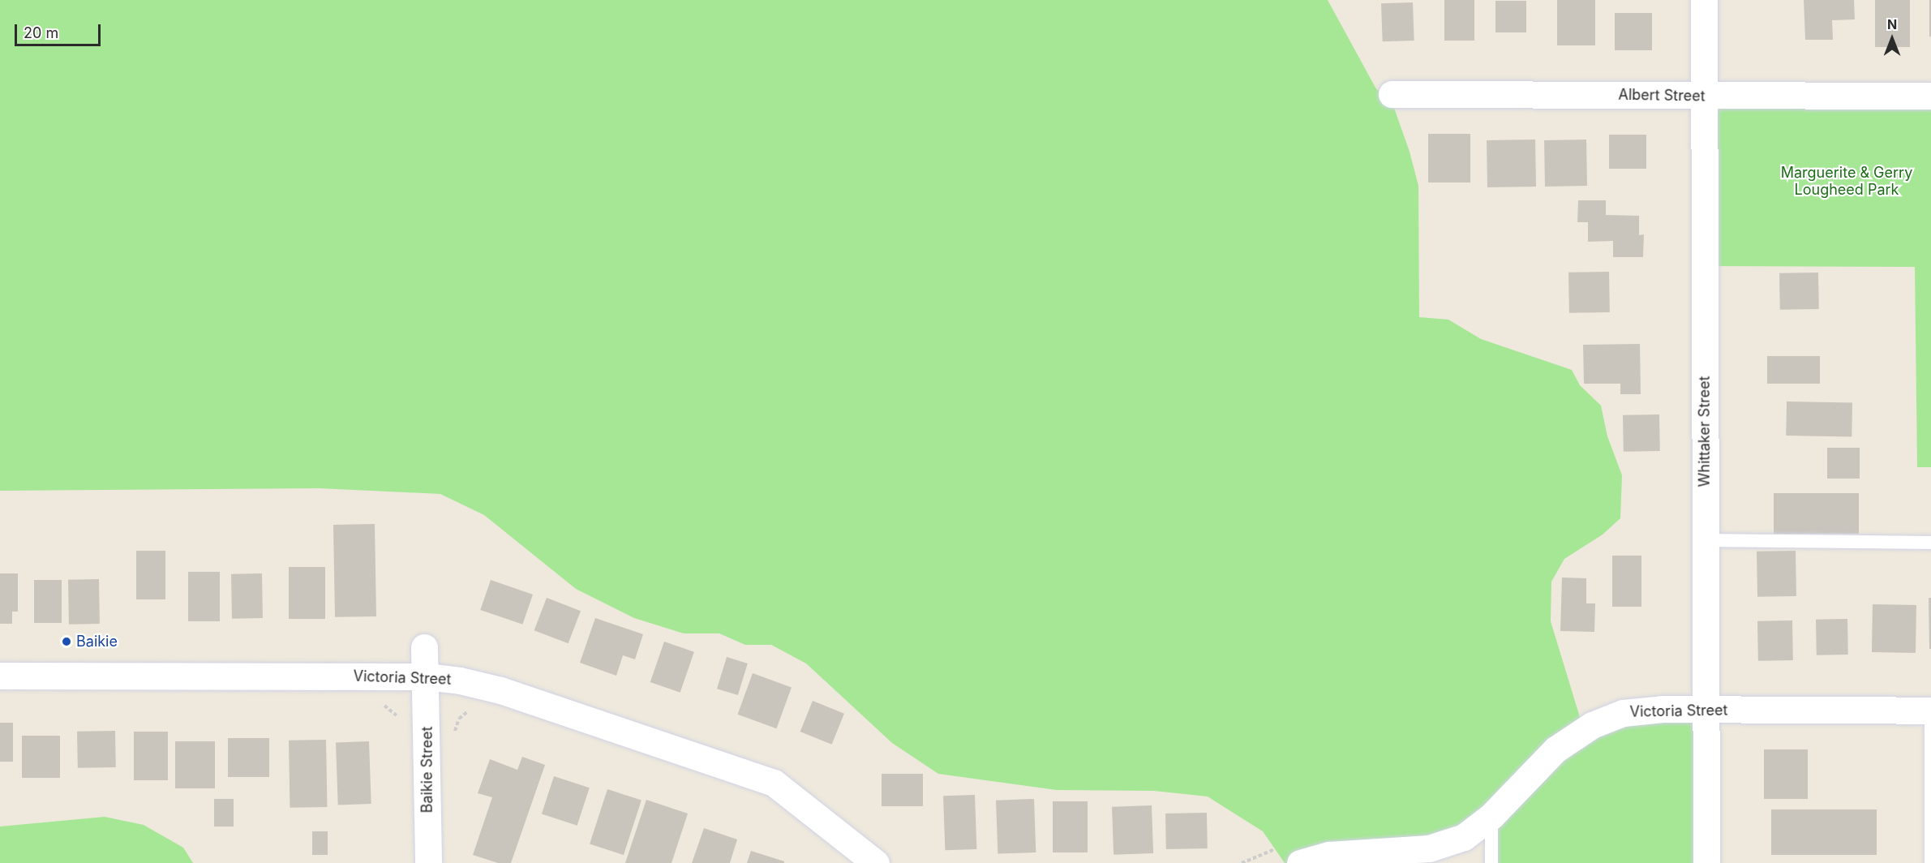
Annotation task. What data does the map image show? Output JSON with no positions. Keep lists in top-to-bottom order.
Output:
{
  "streets": {
    "street": [
      "Albert Street",
      "Whittaker Street",
      "Victoria Street",
      "Baikie Street"
    ]
  },
  "crossings": [
    ["Albert Street", "Whittaker Street"],
    ["Whittaker Street", "Victoria Street"],
    ["Victoria Street", "Baikie Street"]
  ],
  "parks": ["Marguerite & Gerry Lougheed Park"],
  "places": ["Baikie"],
  "scale_bar": "20 m",
  "north": "top"
}
